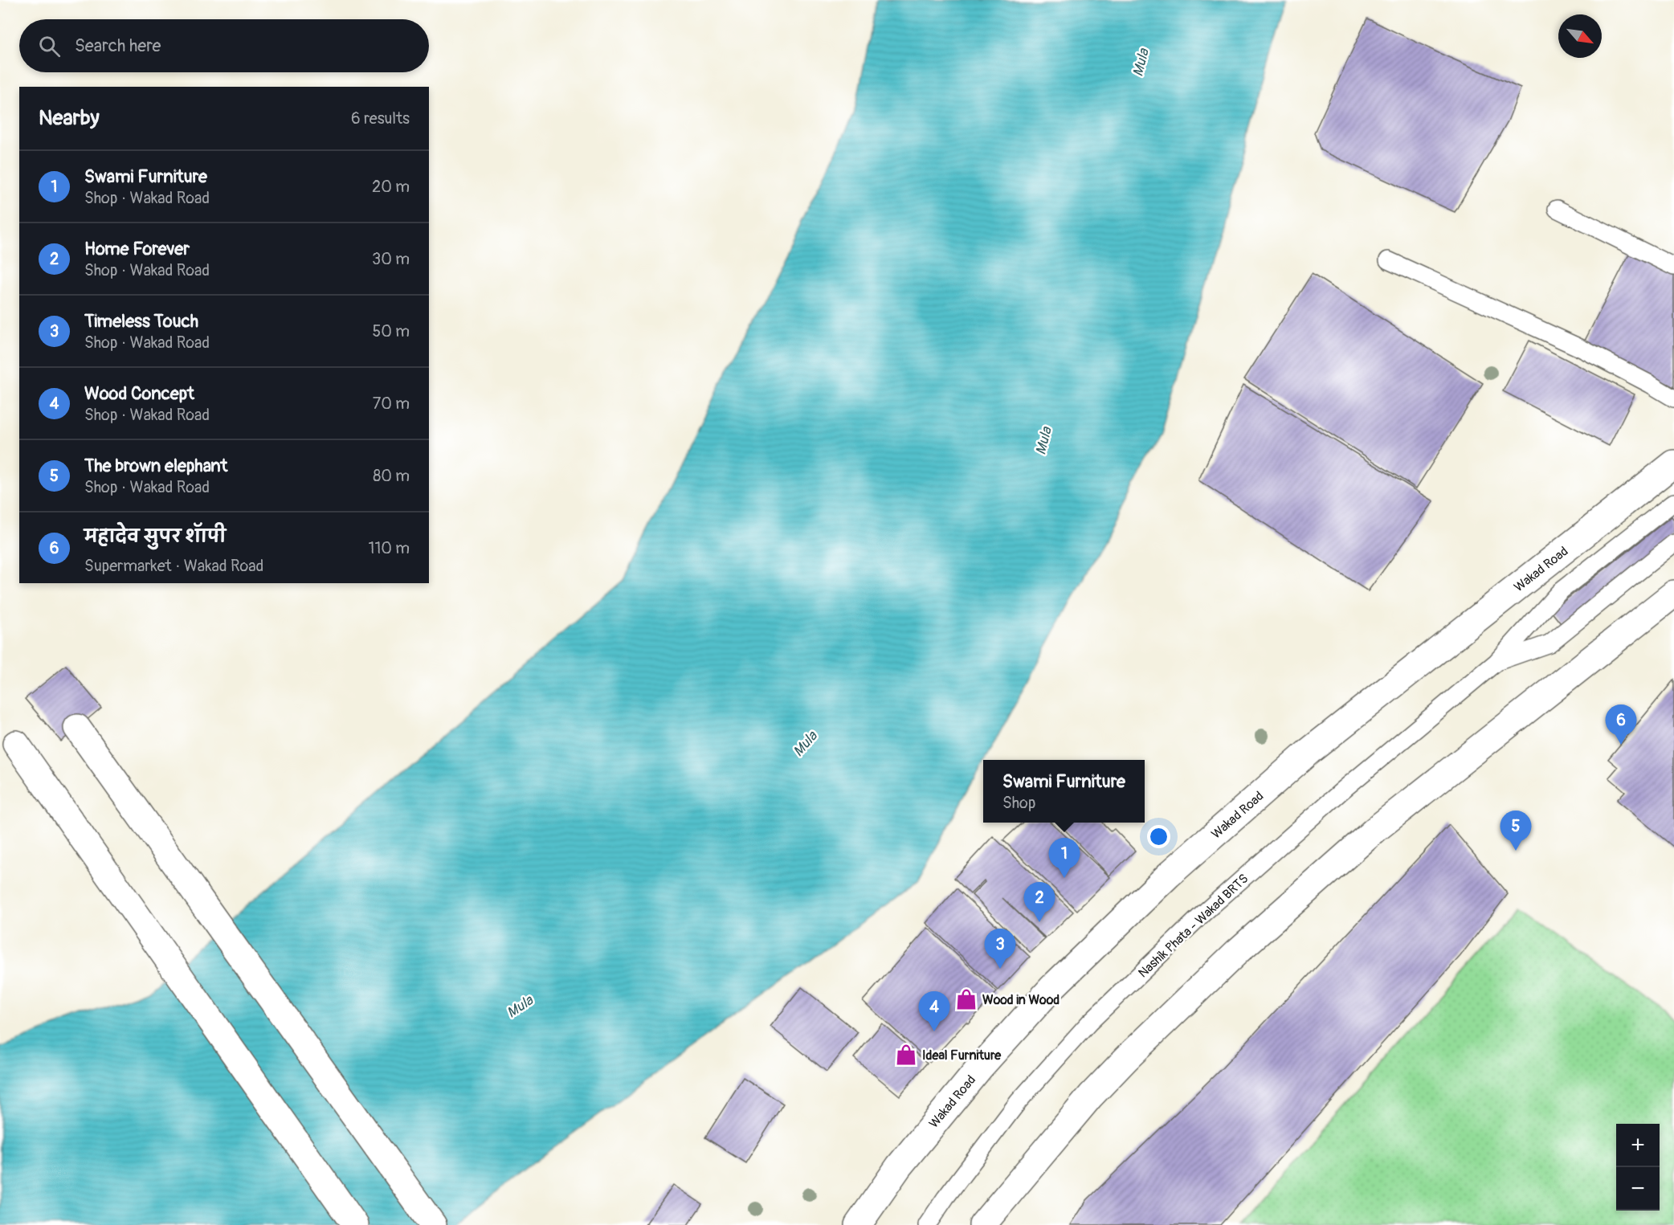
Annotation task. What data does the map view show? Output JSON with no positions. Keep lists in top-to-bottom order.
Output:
{
  "streets": {
    "main road": ["Wakad Road"],
    "lane": ["Nashik Phata - Wakad BRTS"]
  },
  "water": ["Mula"],
  "places": {
    "shop": ["Wood in Wood", "Ideal Furniture"]
  },
  "north": "bottom right",
  "page": {
    "search": "Search here",
    "heading": ["Nearby", "6 results"],
    "list": [
      {
        "mark": "1",
        "name": "Swami Furniture",
        "note": "Shop · Wakad Road",
        "value": "20 m"
      },
      {
        "mark": "2",
        "name": "Home Forever",
        "note": "Shop · Wakad Road",
        "value": "30 m"
      },
      {
        "mark": "3",
        "name": "Timeless Touch",
        "note": "Shop · Wakad Road",
        "value": "50 m"
      },
      {
        "mark": "4",
        "name": "Wood Concept",
        "note": "Shop · Wakad Road",
        "value": "70 m"
      },
      {
        "mark": "5",
        "name": "The brown elephant",
        "note": "Shop · Wakad Road",
        "value": "80 m"
      },
      {
        "mark": "6",
        "name": "महादेव सुपर शॅापी",
        "note": "Supermarket · Wakad Road",
        "value": "110 m"
      }
    ],
    "pins": [
      "6",
      "5",
      "1",
      "2",
      "3",
      "4"
    ],
    "popup": ["Swami Furniture", "Shop"],
    "map_buttons": ["+", "−"]
  }
}
